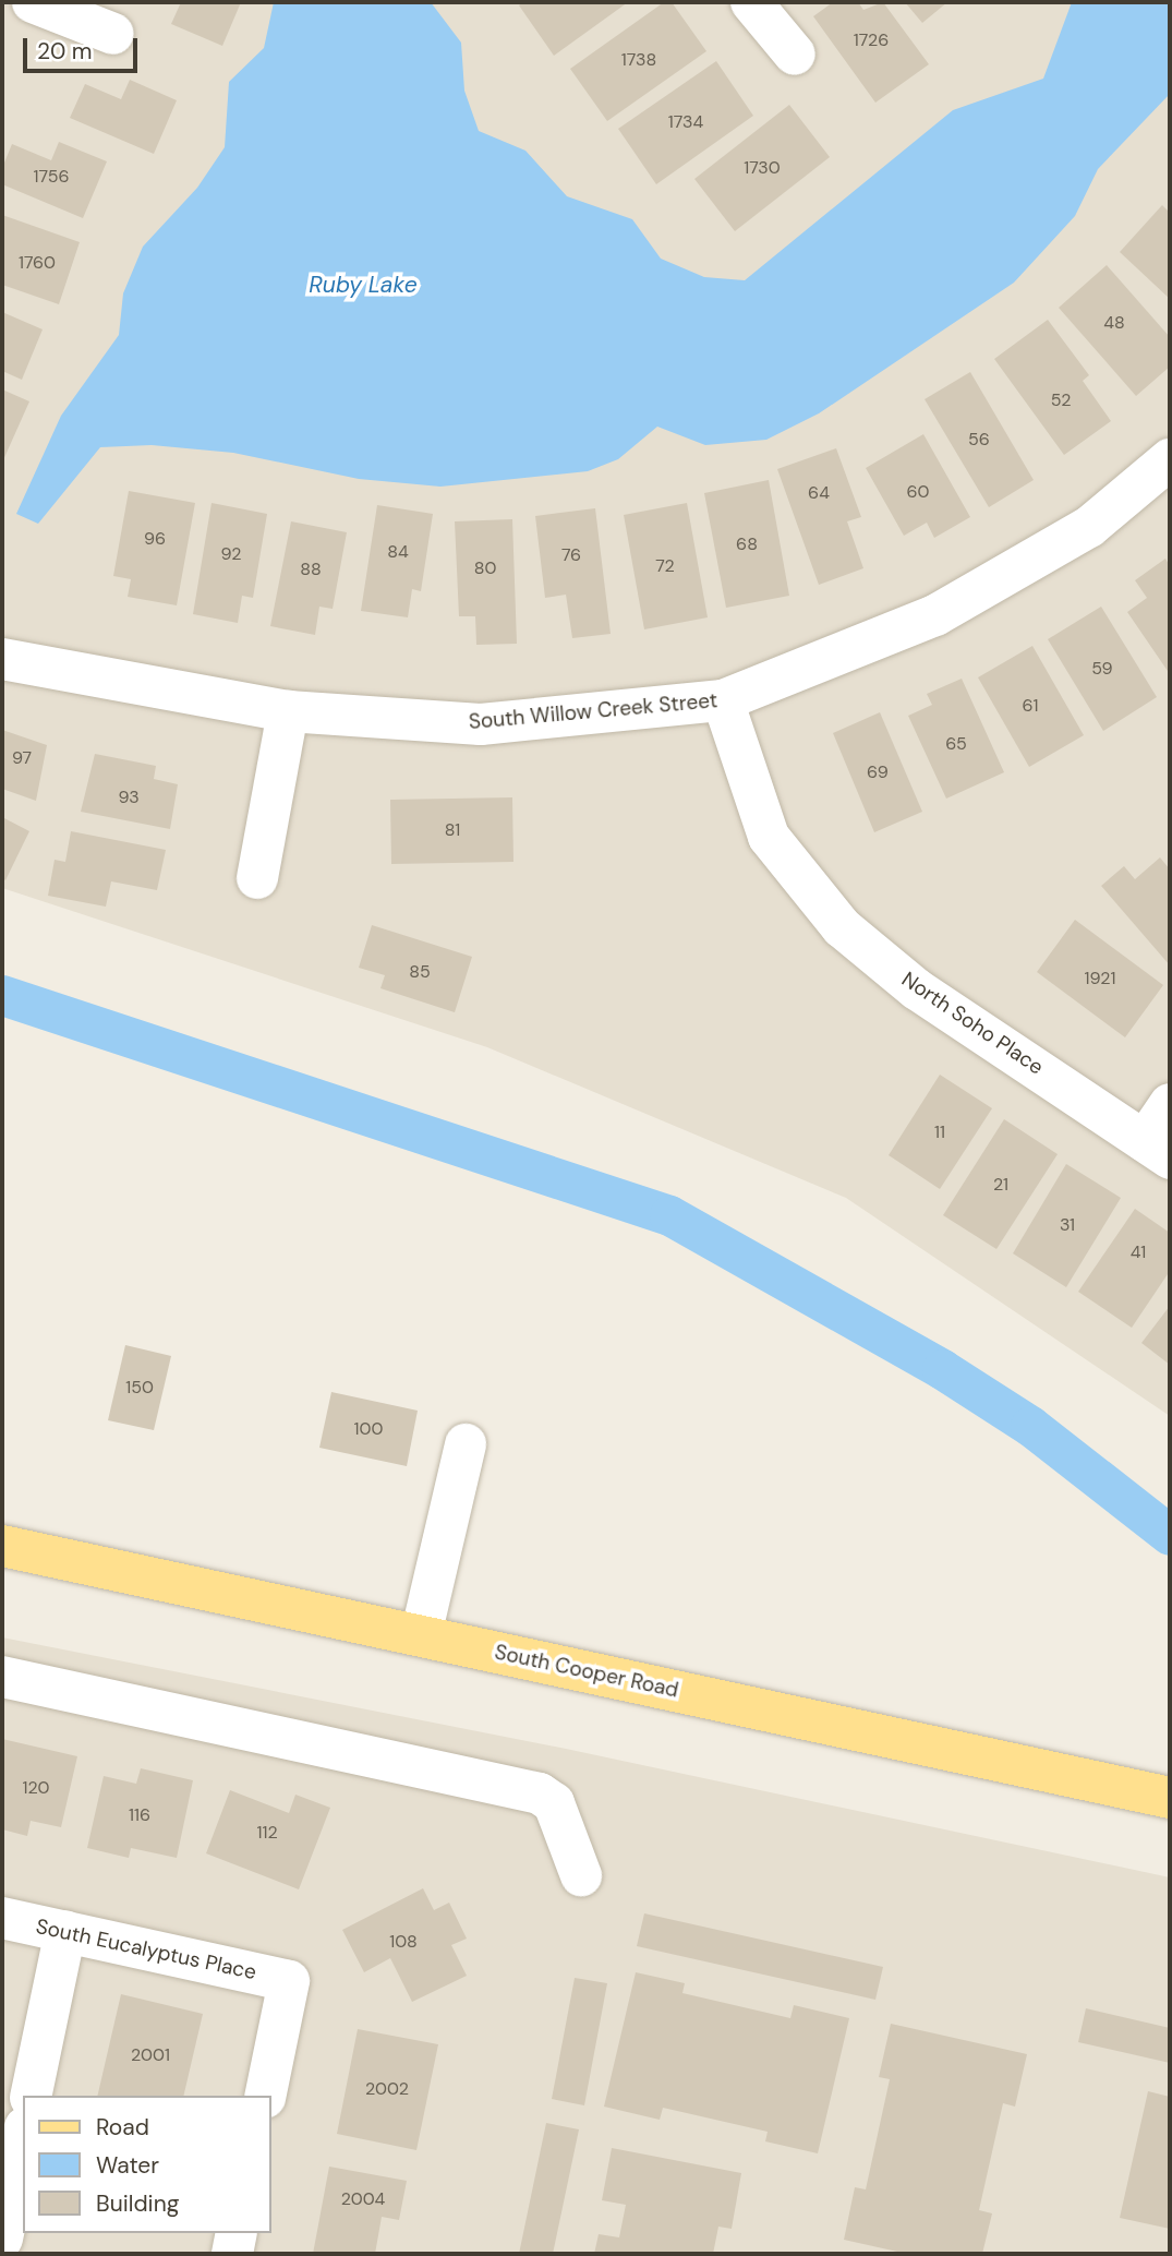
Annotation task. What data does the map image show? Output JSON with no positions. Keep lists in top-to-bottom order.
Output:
{
  "streets": {
    "main road": ["South Cooper Road"],
    "street": ["South Willow Creek Street", "North Soho Place", "South Eucalyptus Place"]
  },
  "crossings": [
    ["South Willow Creek Street", "North Soho Place"]
  ],
  "water": ["Ruby Lake"],
  "house_numbers": [
    "1726",
    "1738",
    "1734",
    "1730",
    "1756",
    "1760",
    "48",
    "52",
    "56",
    "60",
    "64",
    "96",
    "68",
    "84",
    "92",
    "76",
    "72",
    "80",
    "88",
    "59",
    "61",
    "65",
    "97",
    "69",
    "93",
    "81",
    "85",
    "1921",
    "11",
    "21",
    "31",
    "41",
    "150",
    "100",
    "120",
    "116",
    "112",
    "108",
    "2001",
    "2002",
    "2004"
  ],
  "legend": ["Road", "Water", "Building"],
  "scale_bar": "20 m"
}
